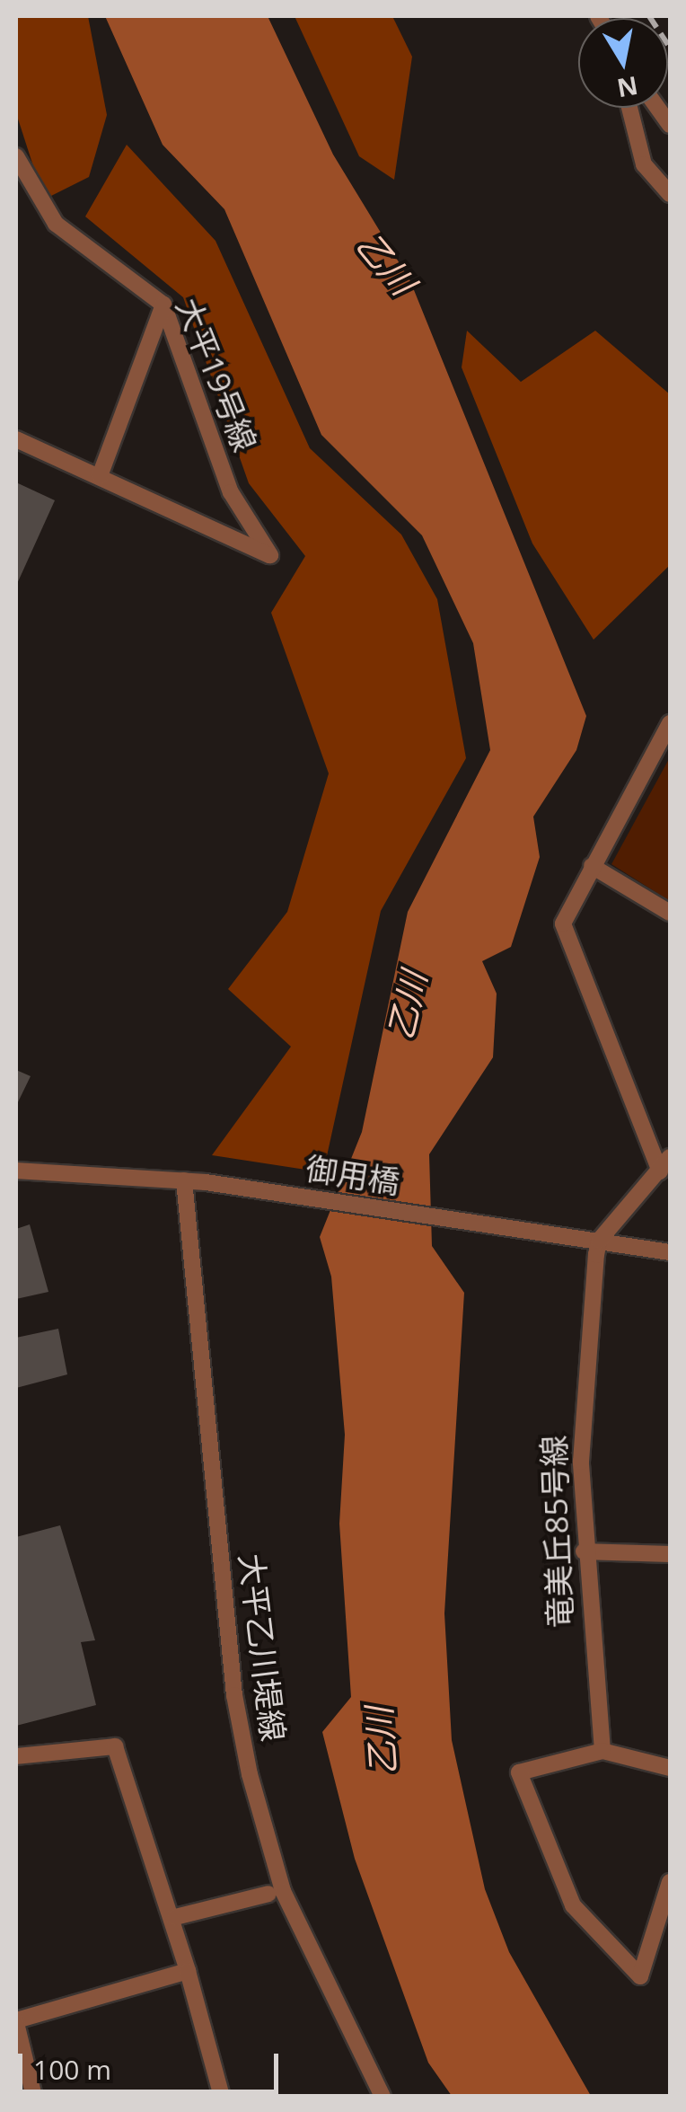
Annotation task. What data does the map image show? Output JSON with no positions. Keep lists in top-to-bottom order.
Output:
{
  "streets": {
    "street": [
      "大平19号線",
      "御用橋",
      "竜美丘85号線",
      "大平乙川堤線"
    ]
  },
  "crossings": [
    ["御用橋", "竜美丘85号線"],
    ["御用橋", "大平乙川堤線"]
  ],
  "water": ["乙川"],
  "scale_bar": "100 m",
  "north": "bottom"
}
